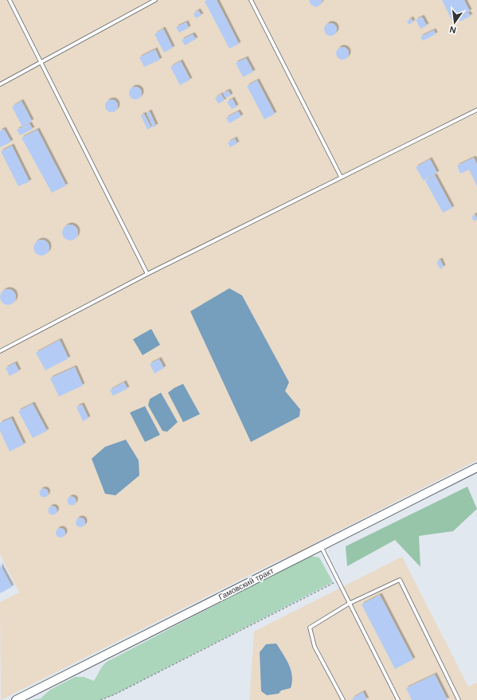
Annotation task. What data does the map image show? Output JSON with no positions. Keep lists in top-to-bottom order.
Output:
{
  "streets": {
    "street": ["Гамовский тракт"]
  },
  "north": "bottom"
}
